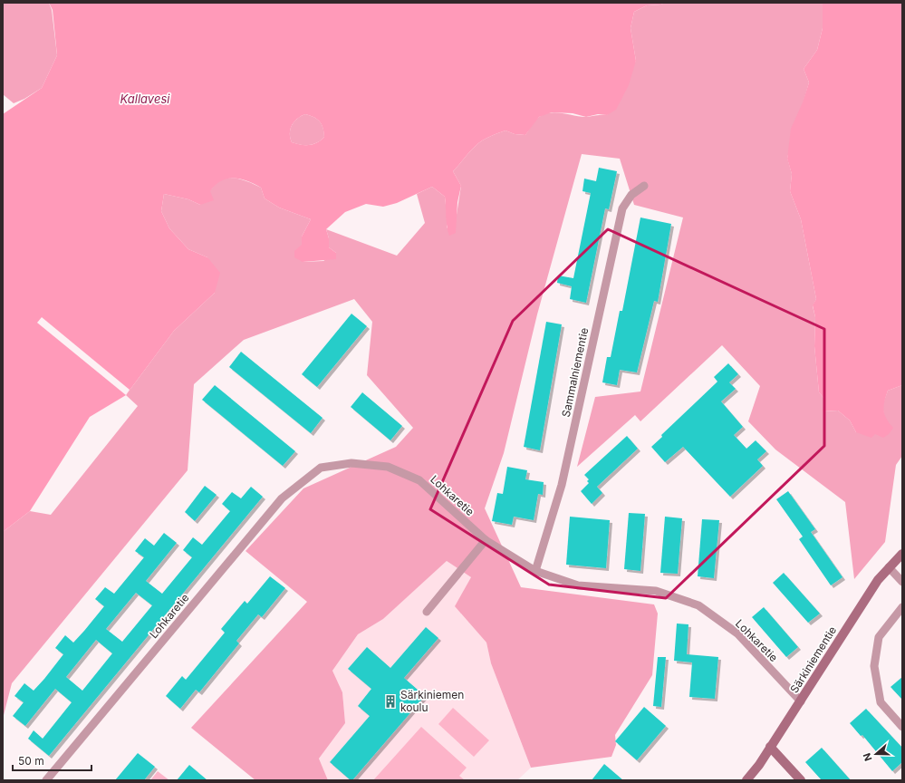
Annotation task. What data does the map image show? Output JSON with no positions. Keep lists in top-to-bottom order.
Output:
{
  "streets": {
    "street": ["Sammalniementie", "Lohkaretie", "Särkiniementie"]
  },
  "crossings": [
    ["Sammalniementie", "Lohkaretie"],
    ["Lohkaretie", "Särkiniementie"]
  ],
  "water": ["Kallavesi"],
  "places": {
    "building": ["Särkiniemen koulu"]
  },
  "scale_bar": "50 m",
  "north": "left"
}
